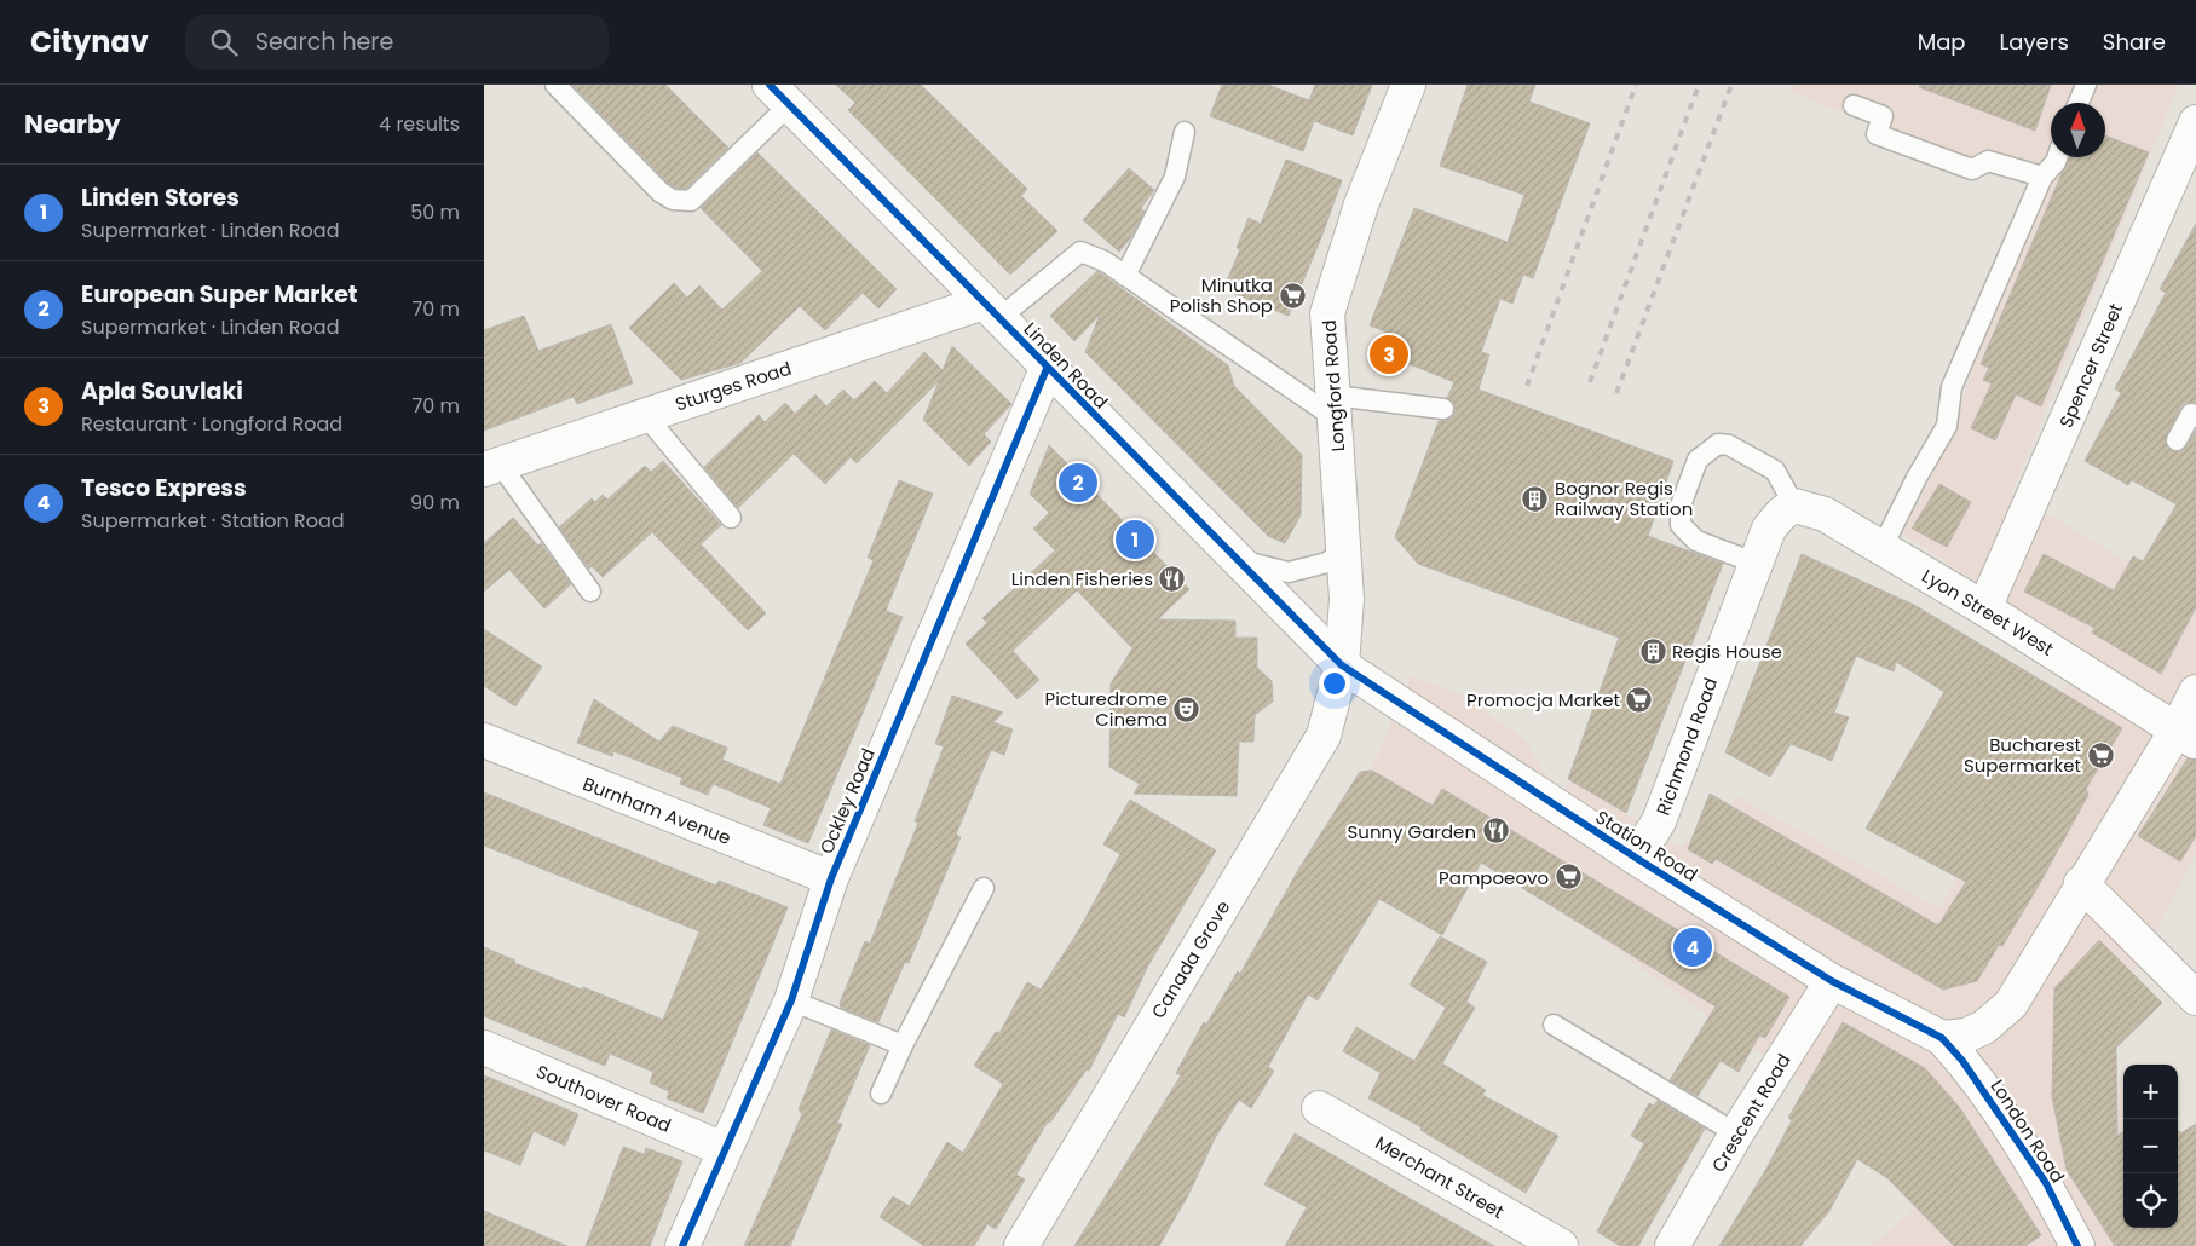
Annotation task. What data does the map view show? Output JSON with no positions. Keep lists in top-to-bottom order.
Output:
{
  "streets": {
    "street": [
      "Linden Road",
      "Spencer Street",
      "Sturges Road",
      "Longford Road",
      "Lyon Street West",
      "Richmond Road",
      "Ockley Road",
      "Burnham Avenue",
      "Station Road",
      "Canada Grove",
      "Southover Road",
      "Crescent Road",
      "London Road",
      "Merchant Street"
    ]
  },
  "crossings": [
    ["Linden Road", "Sturges Road"],
    ["Linden Road", "Longford Road"],
    ["Linden Road", "Ockley Road"],
    ["Linden Road", "Station Road"],
    ["Linden Road", "Canada Grove"],
    ["Spencer Street", "Lyon Street West"],
    ["Longford Road", "Station Road"],
    ["Longford Road", "Canada Grove"],
    ["Lyon Street West", "Richmond Road"],
    ["Richmond Road", "Station Road"],
    ["Ockley Road", "Burnham Avenue"],
    ["Ockley Road", "Southover Road"],
    ["Station Road", "Canada Grove"],
    ["Station Road", "Crescent Road"],
    ["Station Road", "London Road"]
  ],
  "places": {
    "supermarket": [
      "Minutka Polish Shop",
      "Promocja Market",
      "Bucharest Supermarket",
      "Pampoeovo"
    ],
    "building": ["Bognor Regis Railway Station", "Regis House"],
    "restaurant": ["Linden Fisheries", "Sunny Garden"],
    "theatre": ["Picturedrome Cinema"]
  },
  "north": "top",
  "page": {
    "header": "Citynav",
    "search": "Search here",
    "nav": ["Map", "Layers", "Share"],
    "heading": ["Nearby", "4 results"],
    "list": [
      {
        "mark": "1",
        "name": "Linden Stores",
        "note": "Supermarket · Linden Road",
        "value": "50 m"
      },
      {
        "mark": "2",
        "name": "European Super Market",
        "note": "Supermarket · Linden Road",
        "value": "70 m"
      },
      {
        "mark": "3",
        "name": "Apla Souvlaki",
        "note": "Restaurant · Longford Road",
        "value": "70 m"
      },
      {
        "mark": "4",
        "name": "Tesco Express",
        "note": "Supermarket · Station Road",
        "value": "90 m"
      }
    ],
    "pins": [
      "3",
      "2",
      "1",
      "4"
    ],
    "map_buttons": ["+", "−"]
  }
}
